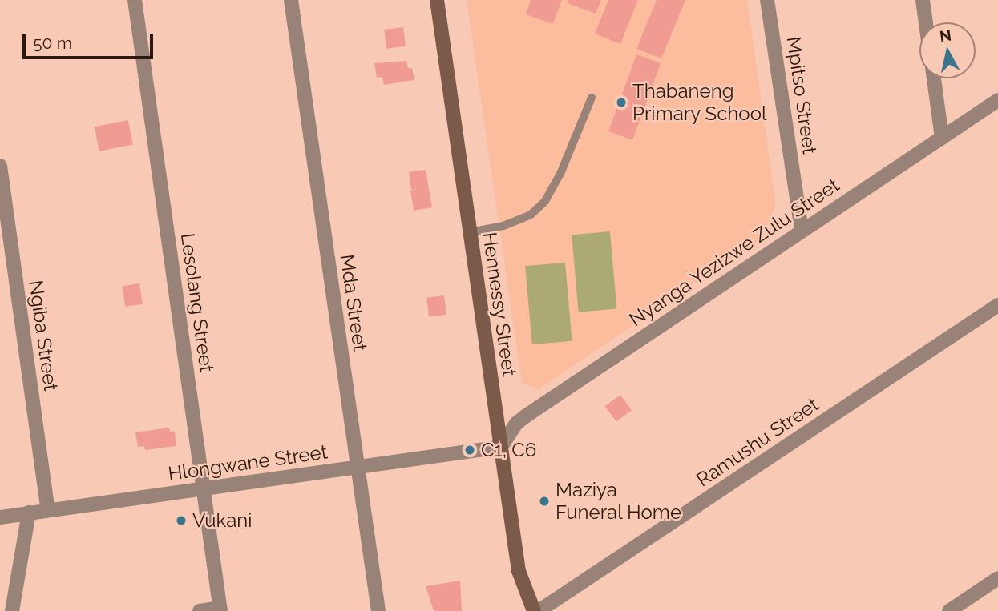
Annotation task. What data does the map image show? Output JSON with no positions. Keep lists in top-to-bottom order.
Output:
{
  "streets": {
    "street": [
      "Mpitso Street",
      "Nyanga Yezizwe Zulu Street",
      "Lesolang Street",
      "Mda Street",
      "Hennessy Street",
      "Ngiba Street",
      "Ramushu Street",
      "Hlongwane Street"
    ]
  },
  "crossings": [
    ["Mpitso Street", "Nyanga Yezizwe Zulu Street"],
    ["Nyanga Yezizwe Zulu Street", "Hennessy Street"],
    ["Nyanga Yezizwe Zulu Street", "Hlongwane Street"],
    ["Lesolang Street", "Hlongwane Street"],
    ["Mda Street", "Hlongwane Street"],
    ["Hennessy Street", "Hlongwane Street"],
    ["Ngiba Street", "Hlongwane Street"]
  ],
  "places": [
    "Thabaneng Primary School",
    "C1, C6",
    "Maziya Funeral Home",
    "Vukani"
  ],
  "scale_bar": "50 m",
  "north": "top"
}
